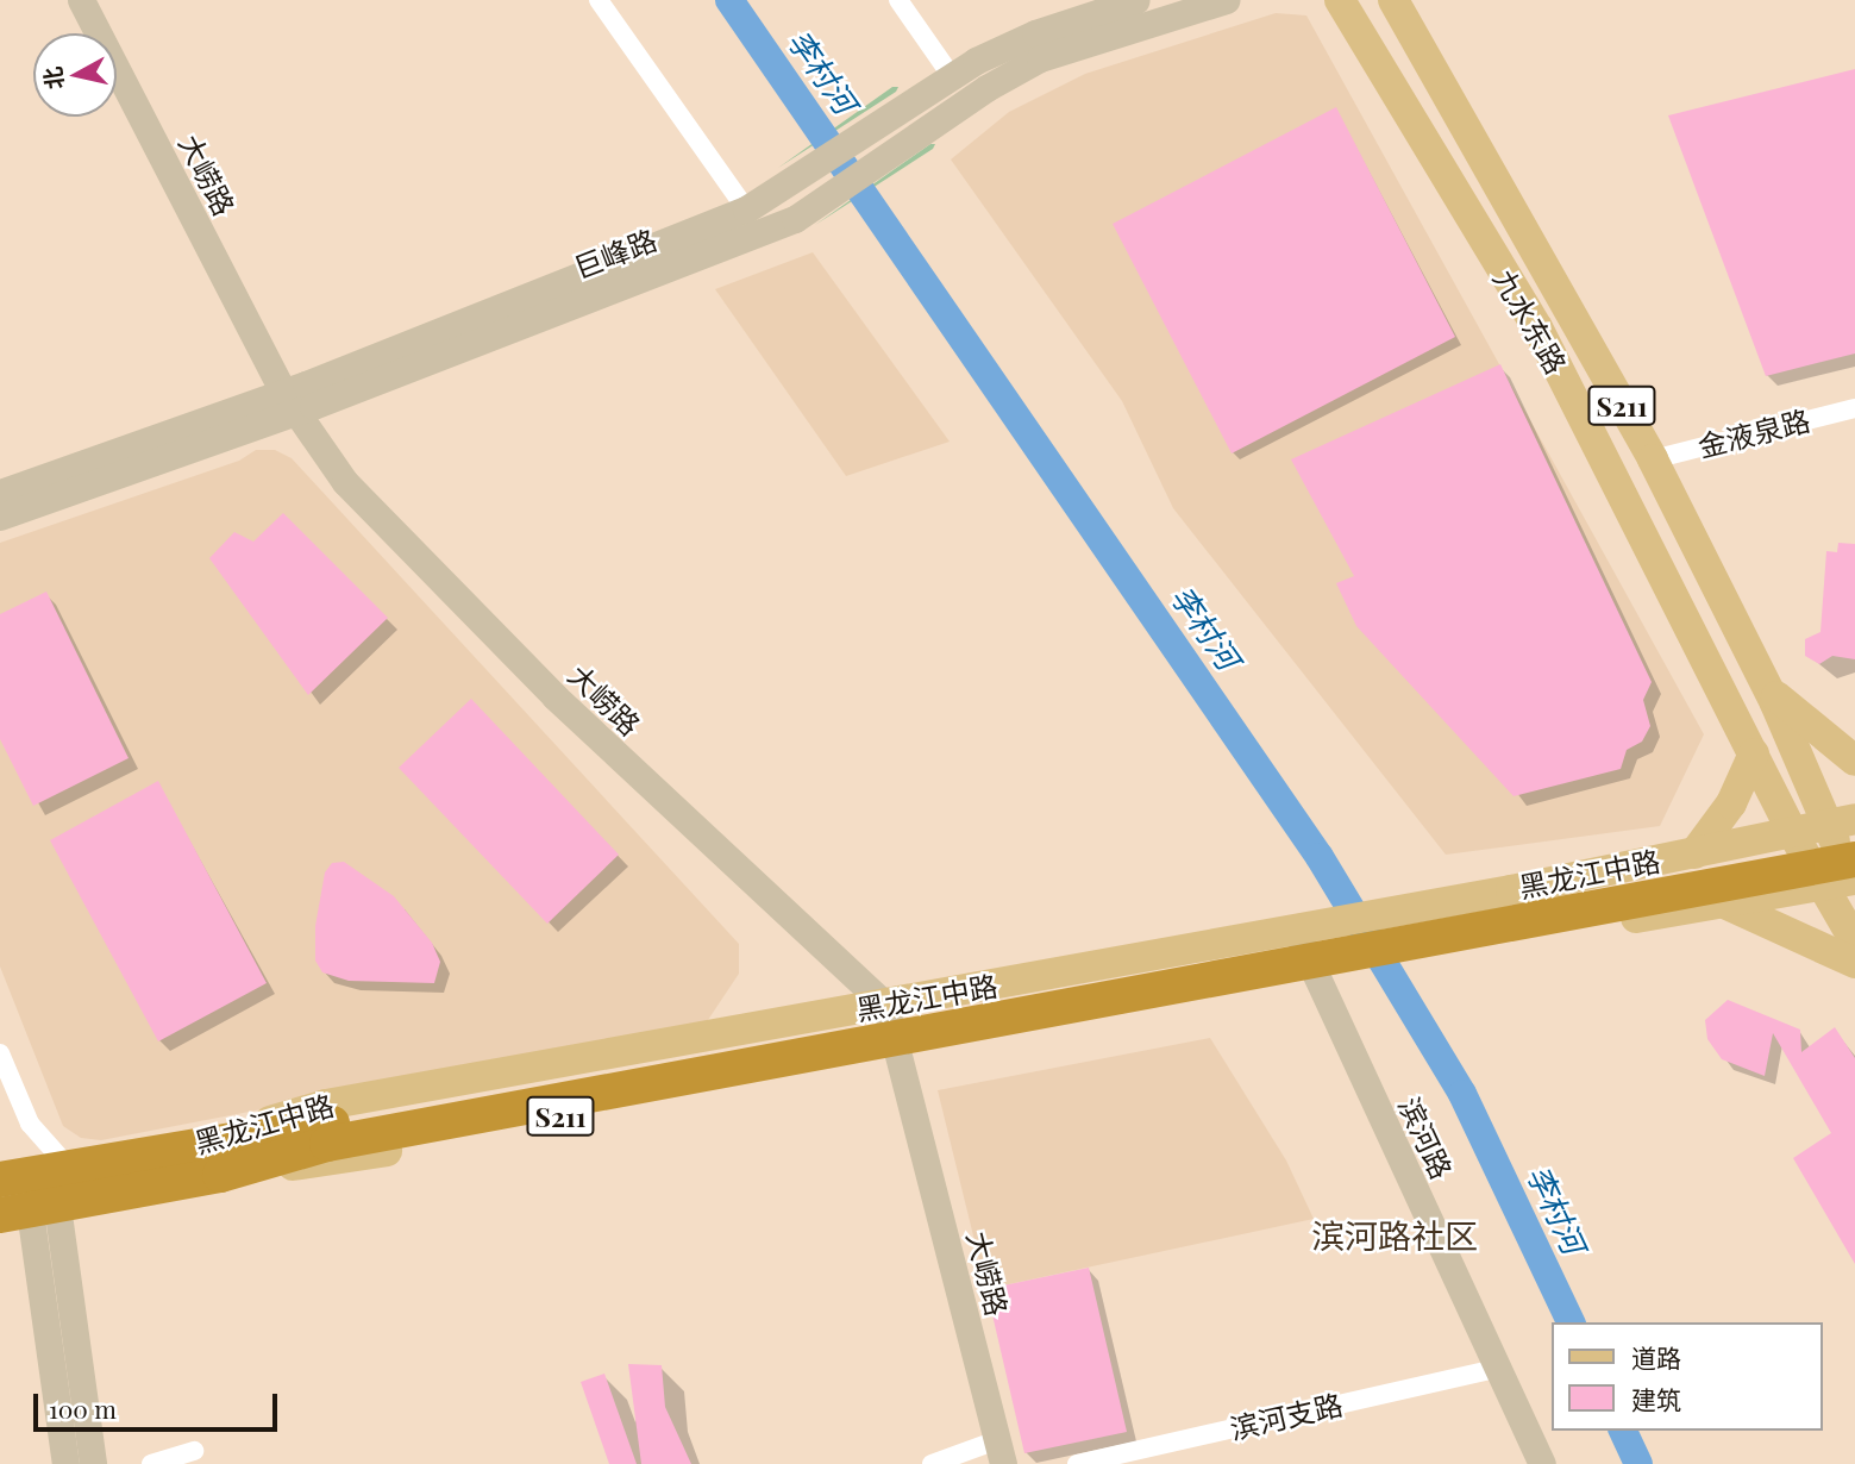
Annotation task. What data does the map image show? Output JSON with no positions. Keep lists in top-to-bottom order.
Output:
{
  "streets": {
    "highway": ["S211", "黑龙江中路"],
    "main road": ["九水东路"],
    "street": [
      "大崂路",
      "巨峰路",
      "金液泉路",
      "滨河路",
      "滨河支路"
    ]
  },
  "crossings": [
    ["大崂路", "巨峰路"],
    ["大崂路", "黑龙江中路"],
    ["九水东路", "S211"],
    ["九水东路", "金液泉路"],
    ["九水东路", "黑龙江中路"],
    ["S211", "黑龙江中路"],
    ["黑龙江中路", "滨河路"],
    ["滨河路", "滨河支路"]
  ],
  "districts": ["滨河路社区"],
  "water": ["李村河"],
  "legend": ["道路", "建筑"],
  "scale_bar": "100 m",
  "north": "left"
}
